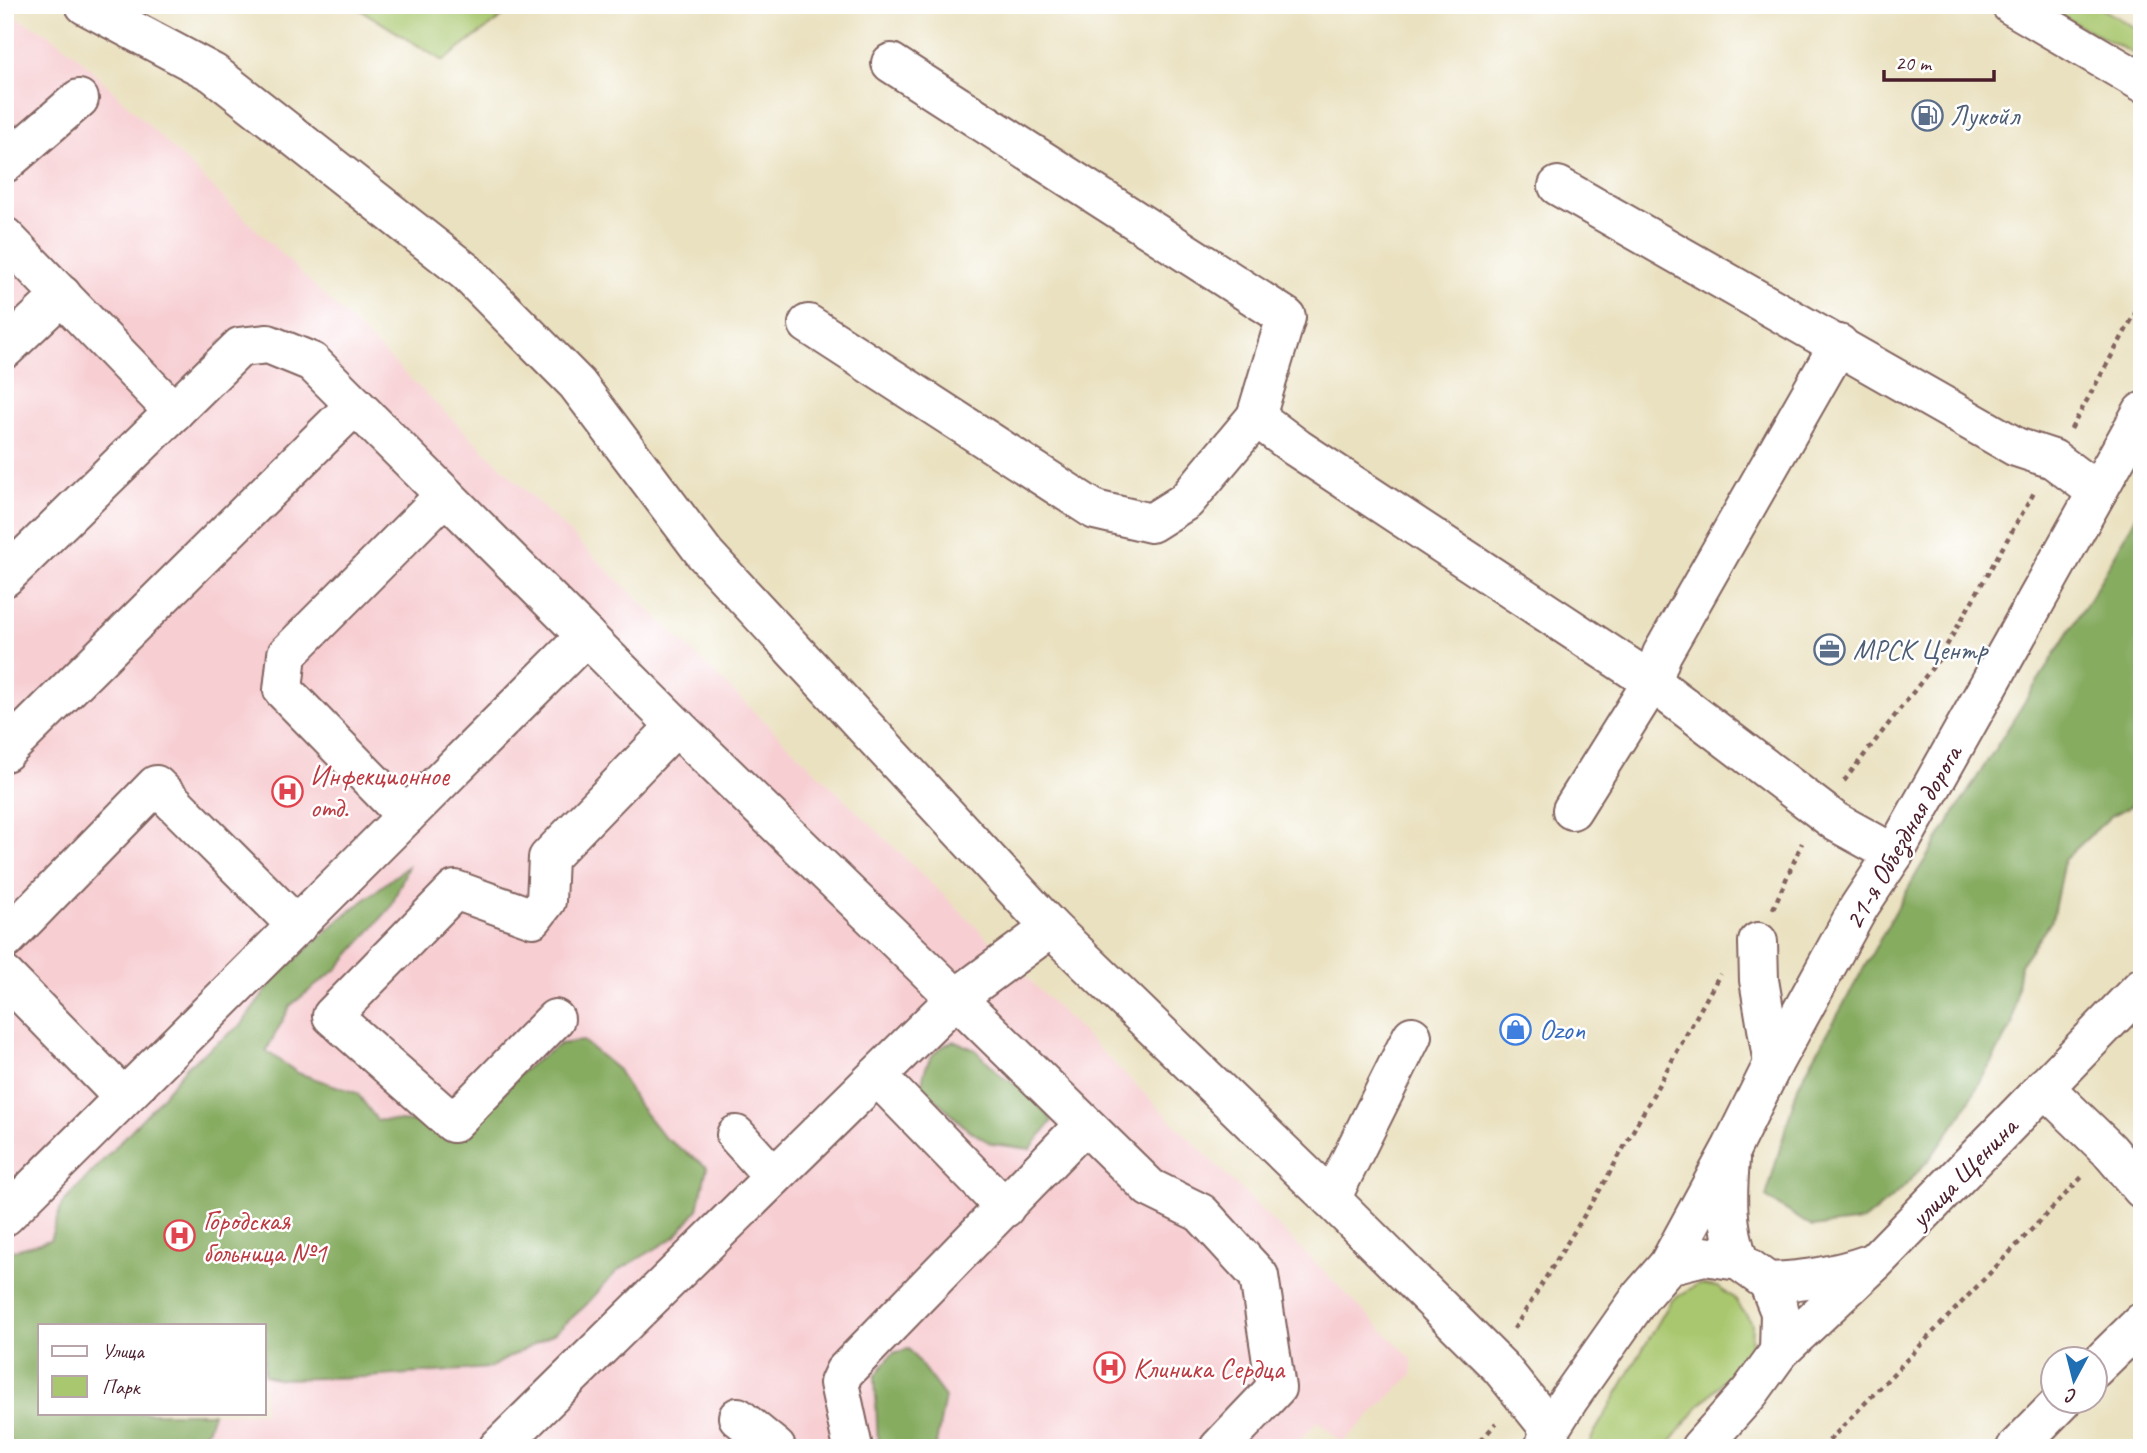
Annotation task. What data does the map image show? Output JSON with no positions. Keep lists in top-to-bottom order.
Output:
{
  "streets": {
    "main road": ["21-я Объездная дорога", "улица Щенина"]
  },
  "places": {
    "fuel station": ["Лукойл"],
    "office": ["МРСК Центр"],
    "hospital": ["Инфекционное отд.", "Городская больница №1", "Клиника Сердца"],
    "shop": ["Ozon"]
  },
  "legend": ["Улица", "Парк"],
  "scale_bar": "20 m",
  "north": "bottom"
}
